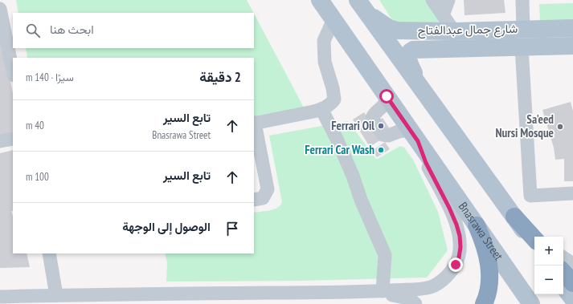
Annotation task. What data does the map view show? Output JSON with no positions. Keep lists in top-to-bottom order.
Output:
{
  "streets": {
    "main road": ["شارع جمال عبدالفتاح", "Bnasrawa Street"]
  },
  "places": ["Ferrari Oil", "Sa'eed Nursi Mosque", "Ferrari Car Wash"],
  "page": {
    "search": "ابحث هنا",
    "heading": ["2 دقيقة", "سيرًا · 140 m"],
    "list": [
      ["تابع السير", "Bnasrawa Street", "40 m"],
      ["تابع السير", "100 m"],
      "الوصول إلى الوجهة"
    ],
    "map_buttons": ["+", "−"]
  }
}
